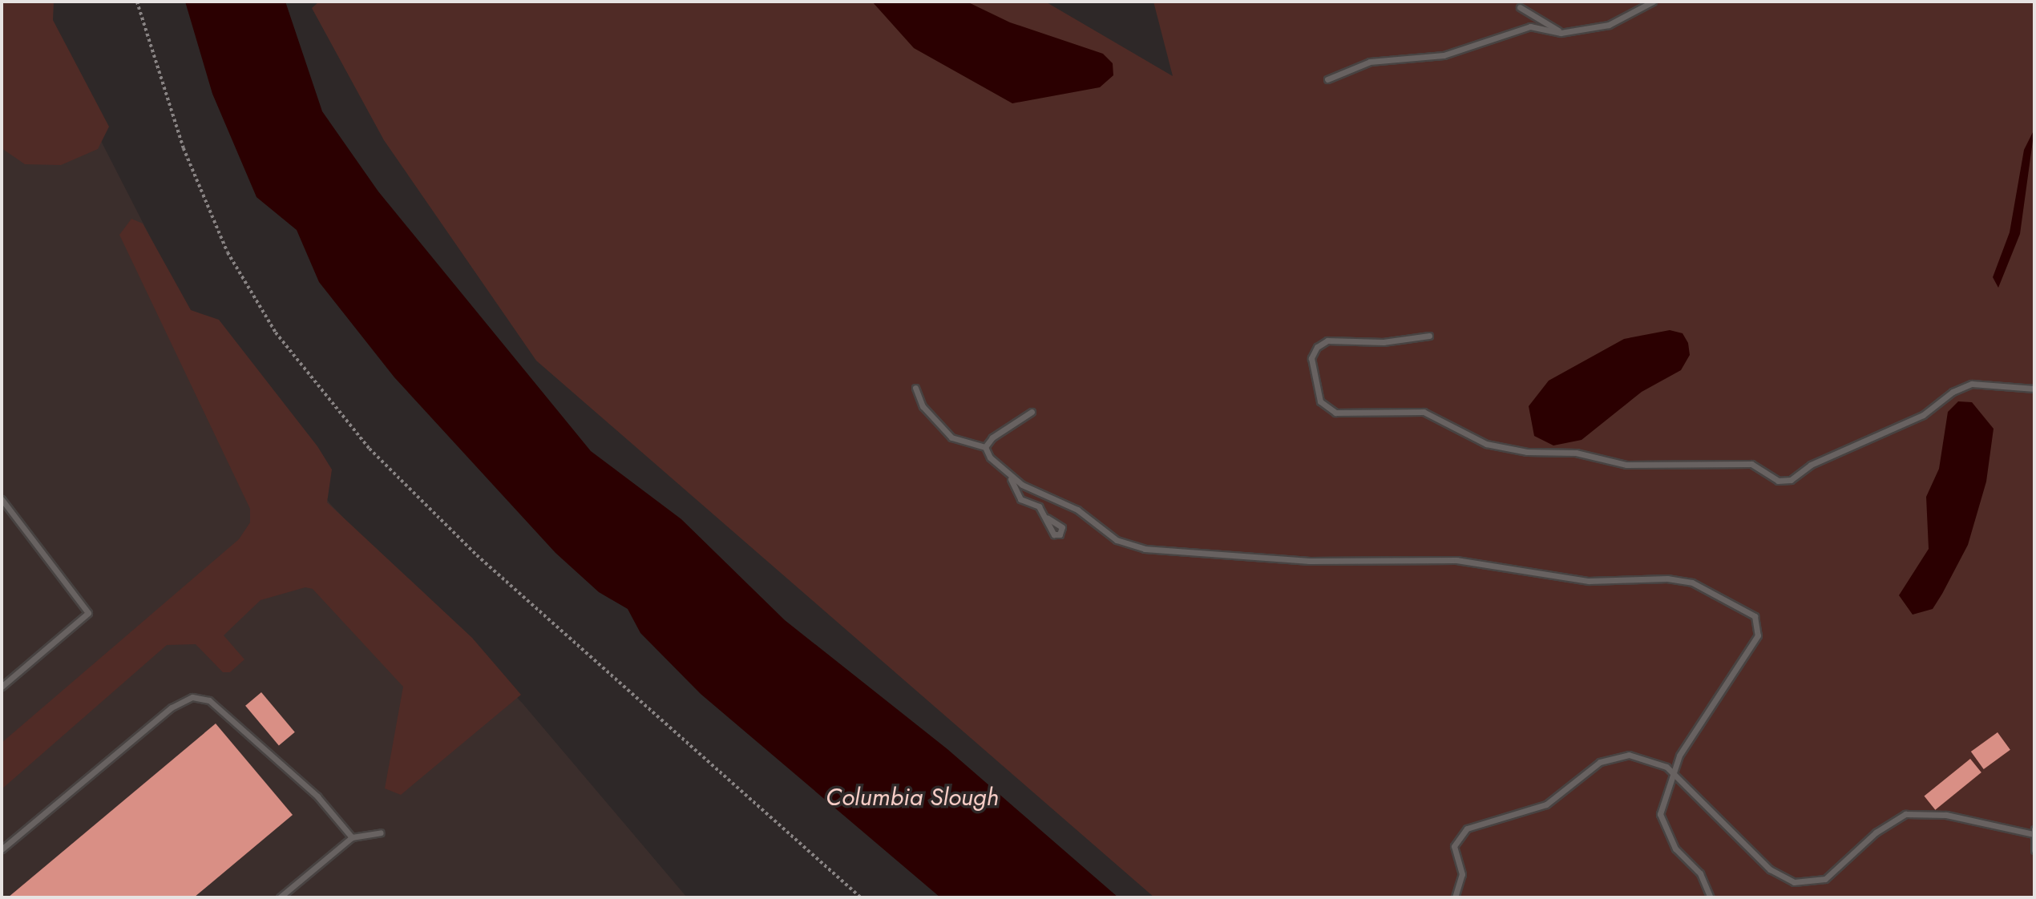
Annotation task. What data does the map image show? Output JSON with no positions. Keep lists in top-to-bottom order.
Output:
{
  "water": ["Columbia Slough"]
}
